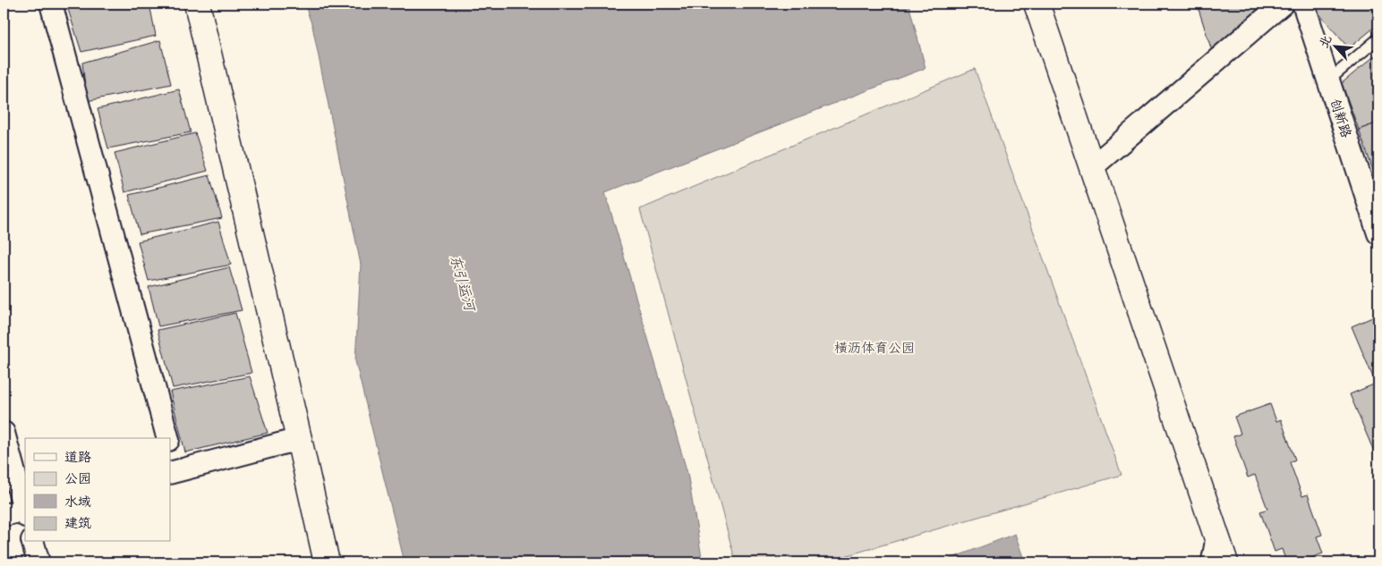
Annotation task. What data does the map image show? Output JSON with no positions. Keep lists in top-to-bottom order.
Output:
{
  "streets": {
    "street": ["创新路"]
  },
  "water": ["东引运河"],
  "parks": ["横沥体育公园"],
  "legend": [
    "道路",
    "公园",
    "水域",
    "建筑"
  ],
  "north": "top left"
}
